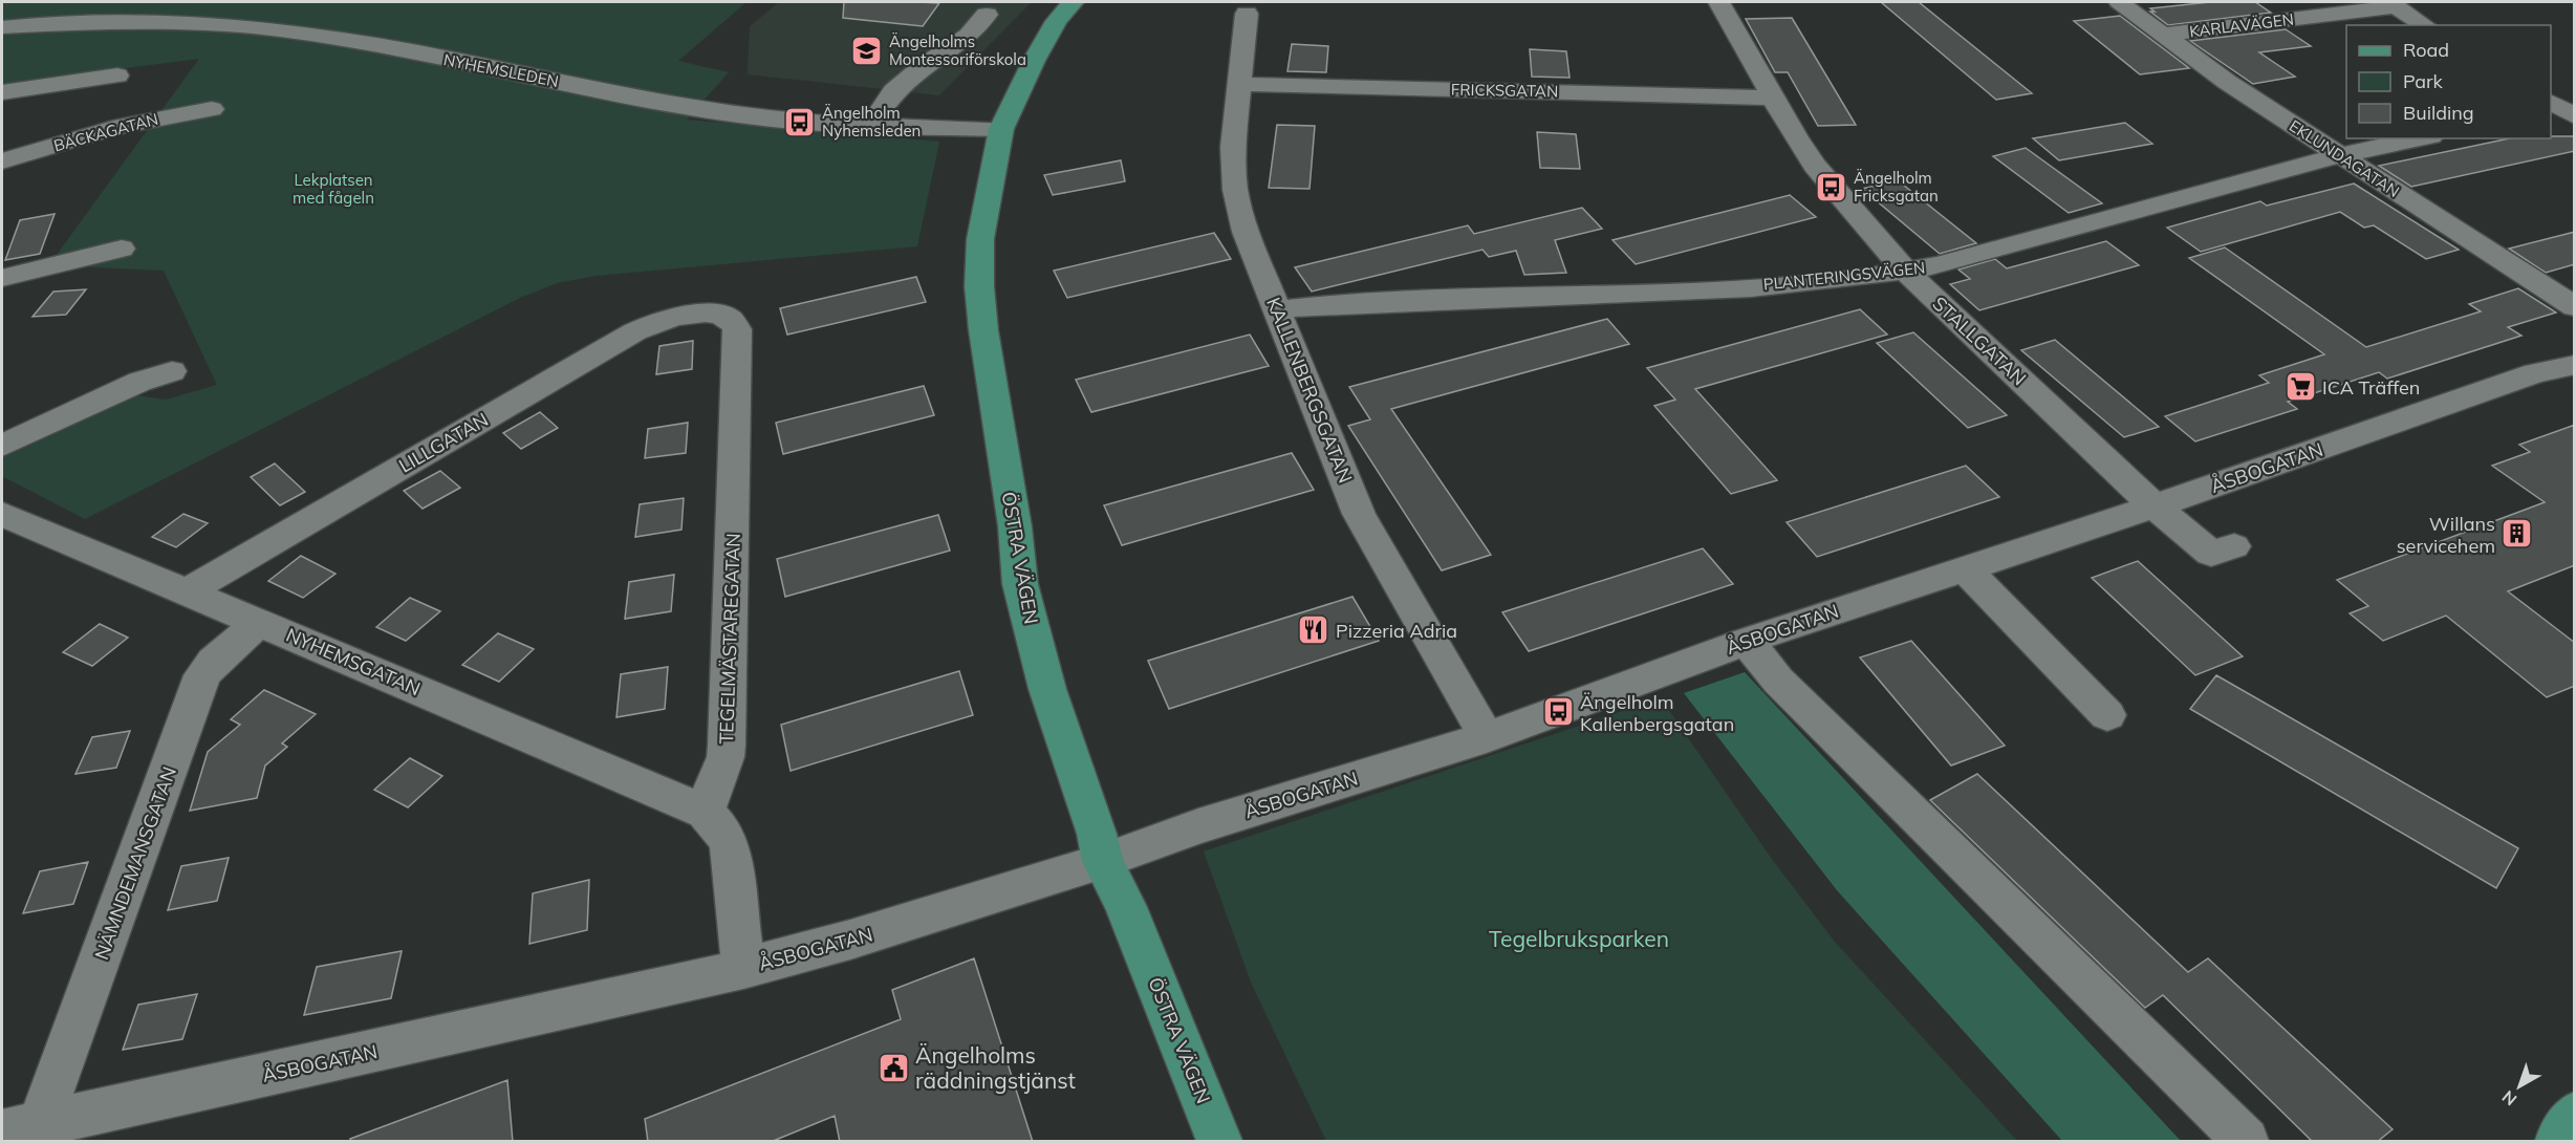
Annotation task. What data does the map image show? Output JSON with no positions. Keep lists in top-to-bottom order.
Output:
{
  "streets": {
    "main road": ["ÖSTRA VÄGEN"],
    "street": [
      "KARLAVÄGEN",
      "NYHEMSLEDEN",
      "FRICKSGATAN",
      "BÄCKAGATAN",
      "EKLUNDAGATAN",
      "PLANTERINGSVÄGEN",
      "STALLGATAN",
      "KALLENBERGSGATAN",
      "LILLGATAN",
      "ÅSBOGATAN",
      "TEGELMÄSTAREGATAN",
      "NYHEMSGATAN",
      "NÄMNDEMANSGATAN"
    ]
  },
  "crossings": [
    ["KARLAVÄGEN", "EKLUNDAGATAN"],
    ["NYHEMSLEDEN", "ÖSTRA VÄGEN"],
    ["FRICKSGATAN", "STALLGATAN"],
    ["FRICKSGATAN", "KALLENBERGSGATAN"],
    ["EKLUNDAGATAN", "PLANTERINGSVÄGEN"],
    ["PLANTERINGSVÄGEN", "STALLGATAN"],
    ["PLANTERINGSVÄGEN", "KALLENBERGSGATAN"],
    ["STALLGATAN", "ÅSBOGATAN"],
    ["KALLENBERGSGATAN", "ÅSBOGATAN"],
    ["LILLGATAN", "TEGELMÄSTAREGATAN"],
    ["LILLGATAN", "NYHEMSGATAN"],
    ["ÅSBOGATAN", "ÖSTRA VÄGEN"],
    ["ÅSBOGATAN", "NÄMNDEMANSGATAN"],
    ["TEGELMÄSTAREGATAN", "NYHEMSGATAN"],
    ["NYHEMSGATAN", "NÄMNDEMANSGATAN"]
  ],
  "parks": ["Lekplatsen med fågeln", "Tegelbruksparken"],
  "places": {
    "school or university": ["Ängelholms Montessoriförskola"],
    "bus stop": ["Ängelholm Nyhemsleden", "Ängelholm Fricksgatan", "Ängelholm Kallenbergsgatan"],
    "supermarket": ["ICA Träffen"],
    "building": ["Willans servicehem"],
    "restaurant": ["Pizzeria Adria"],
    "public building": ["Ängelholms räddningstjänst"]
  },
  "legend": ["Road", "Park", "Building"],
  "north": "bottom left"
}
